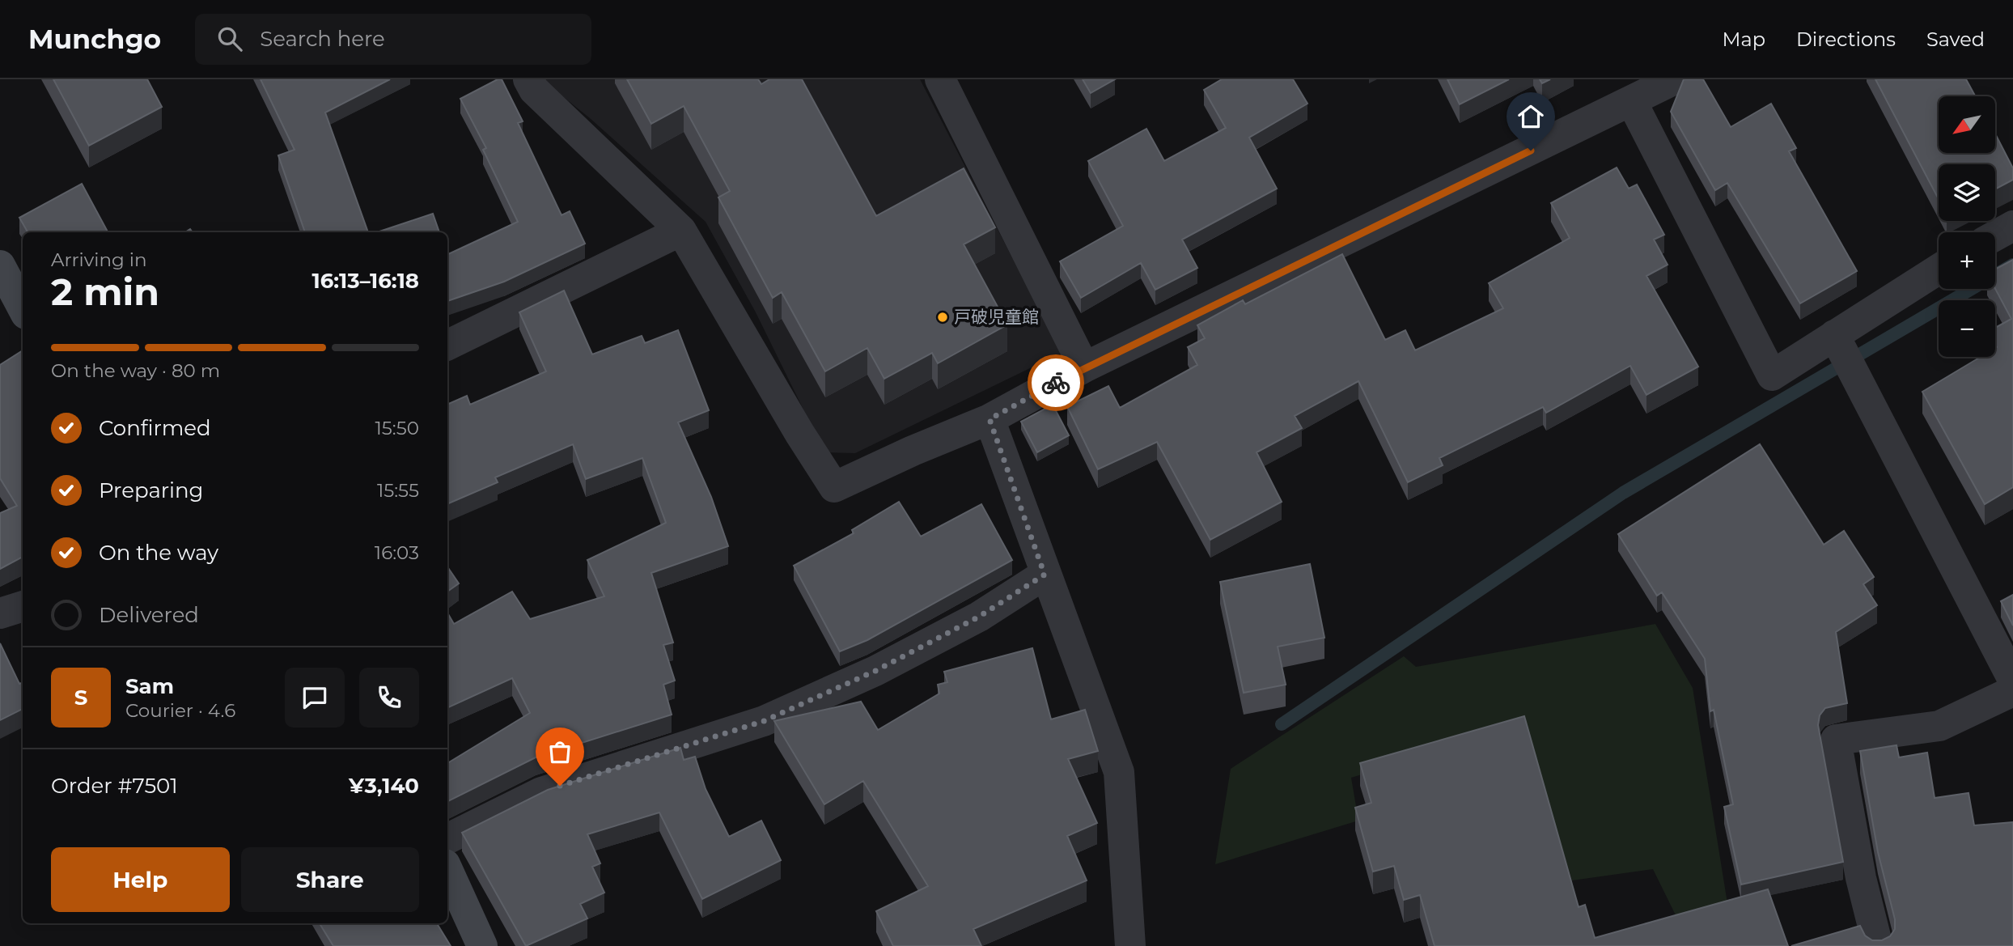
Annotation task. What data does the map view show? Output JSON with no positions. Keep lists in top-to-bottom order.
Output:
{
  "places": ["戸破児童館"],
  "north": "bottom left",
  "page": {
    "header": "Munchgo",
    "search": "Search here",
    "nav": ["Map", "Directions", "Saved"],
    "map_buttons": ["+", "−"],
    "heading": ["2 min", "Arriving in", "16:13–16:18"],
    "panel": [
      "Sam",
      "Courier · 4.6",
      "Order #7501",
      "¥3,140"
    ],
    "bar": "On the way · 80 m",
    "list": [
      ["Confirmed", "15:50"],
      ["Preparing", "15:55"],
      ["On the way", "16:03"],
      "Delivered"
    ],
    "round": "S",
    "buttons": ["Help", "Share"]
  }
}
